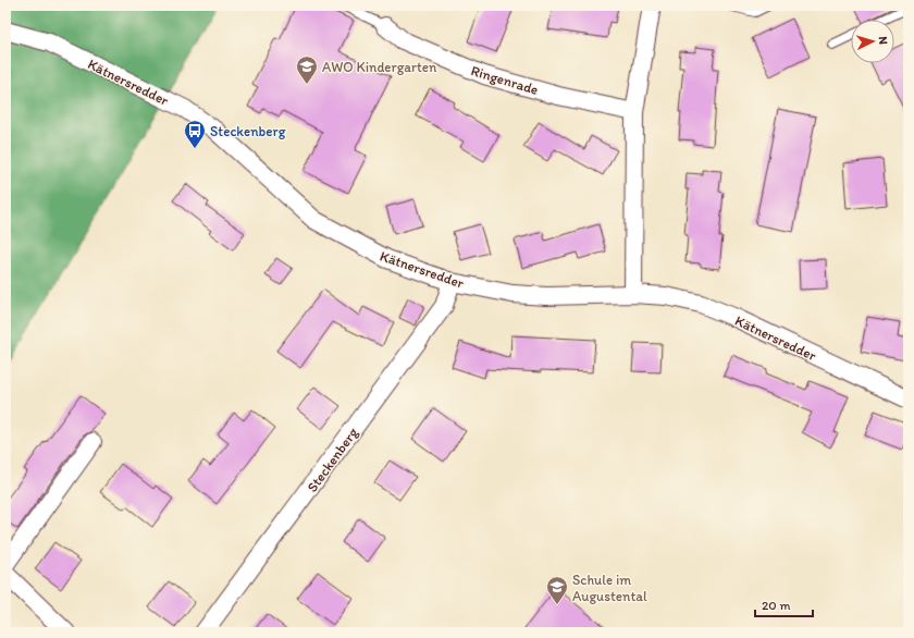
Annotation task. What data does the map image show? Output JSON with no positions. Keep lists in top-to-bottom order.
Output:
{
  "streets": {
    "street": ["Ringenrade", "Kätnersredder", "Steckenberg"]
  },
  "crossings": [
    ["Kätnersredder", "Steckenberg"]
  ],
  "places": {
    "school or university": ["AWO Kindergarten", "Schule im Augustental"],
    "bus stop": ["Steckenberg"]
  },
  "scale_bar": "20 m",
  "north": "right"
}
